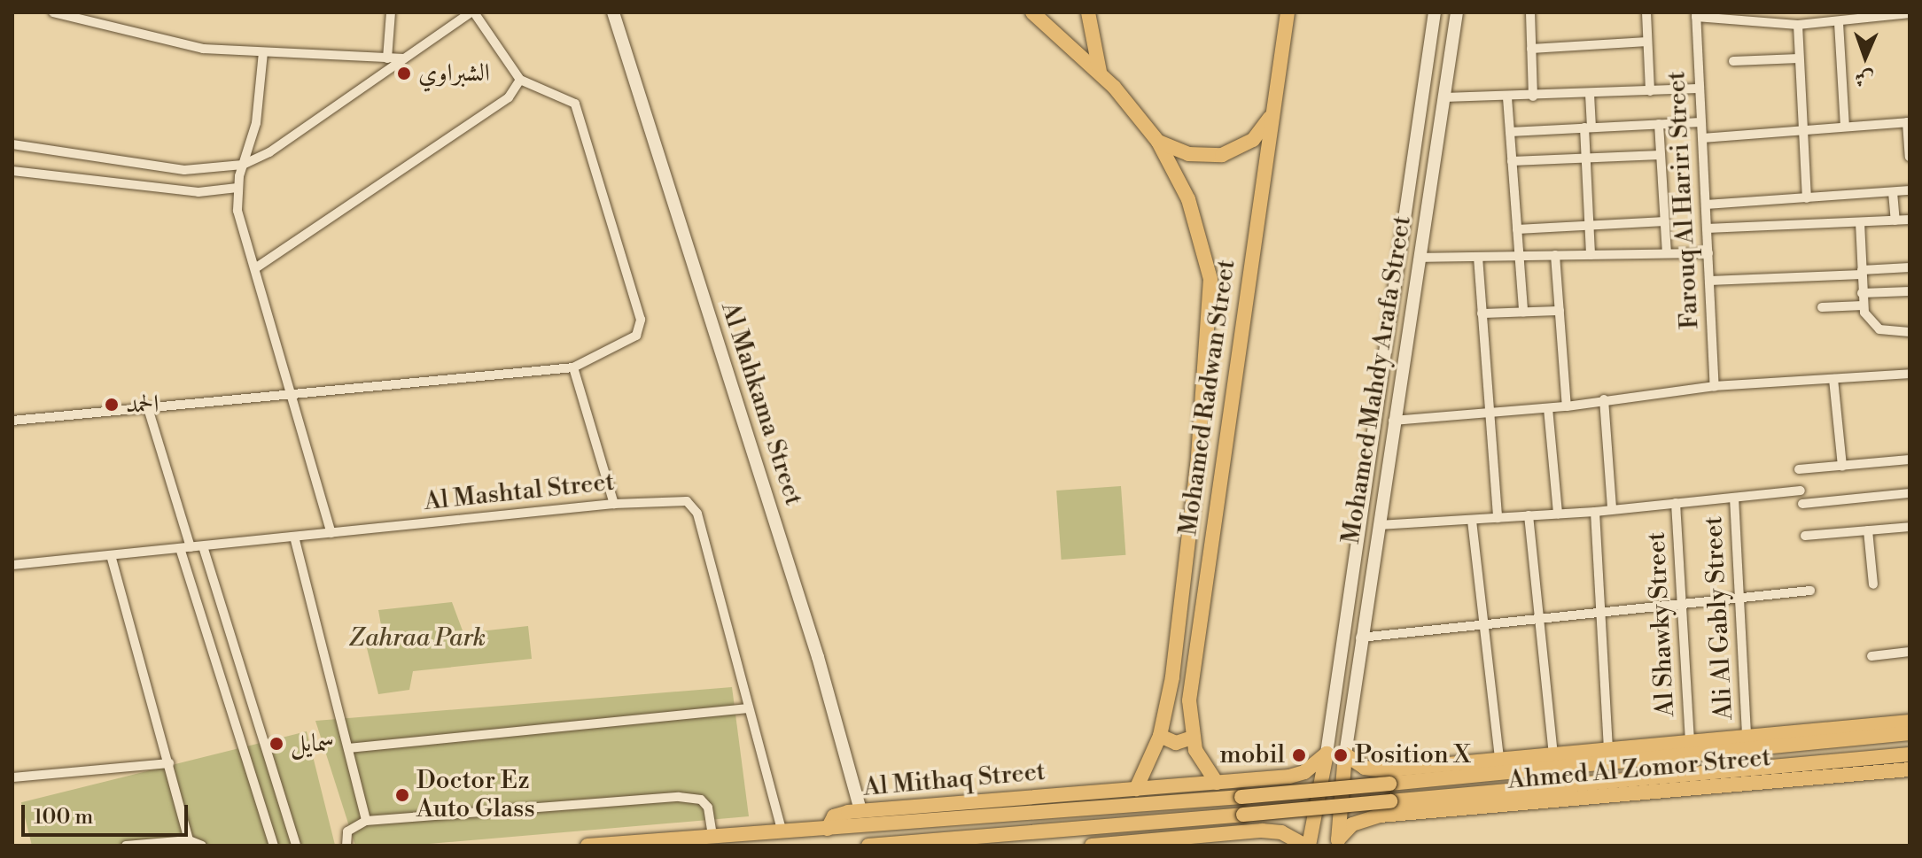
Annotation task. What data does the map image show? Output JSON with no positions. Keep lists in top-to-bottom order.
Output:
{
  "streets": {
    "main road": ["Mohamed Radwan Street", "Ahmed Al Zomor Street", "Al Mithaq Street"],
    "street": [
      "Farouq Al Hariri Street",
      "Mohamed Mahdy Arafa Street",
      "Al Mahkama Street",
      "Al Mashtal Street",
      "Ali Al Gably Street",
      "Al Shawky Street"
    ]
  },
  "crossings": [
    ["Mohamed Mahdy Arafa Street", "Ahmed Al Zomor Street"],
    ["Mohamed Mahdy Arafa Street", "Al Mithaq Street"],
    ["Mohamed Radwan Street", "Al Mithaq Street"],
    ["Al Mahkama Street", "Al Mithaq Street"],
    ["Ali Al Gably Street", "Ahmed Al Zomor Street"],
    ["Al Shawky Street", "Ahmed Al Zomor Street"]
  ],
  "parks": ["Zahraa Park"],
  "places": [
    "الشبراوي",
    "الحمد",
    "سمايل",
    "mobil",
    "Position X",
    "Doctor Ez Auto Glass"
  ],
  "scale_bar": "100 m",
  "north": "bottom"
}
